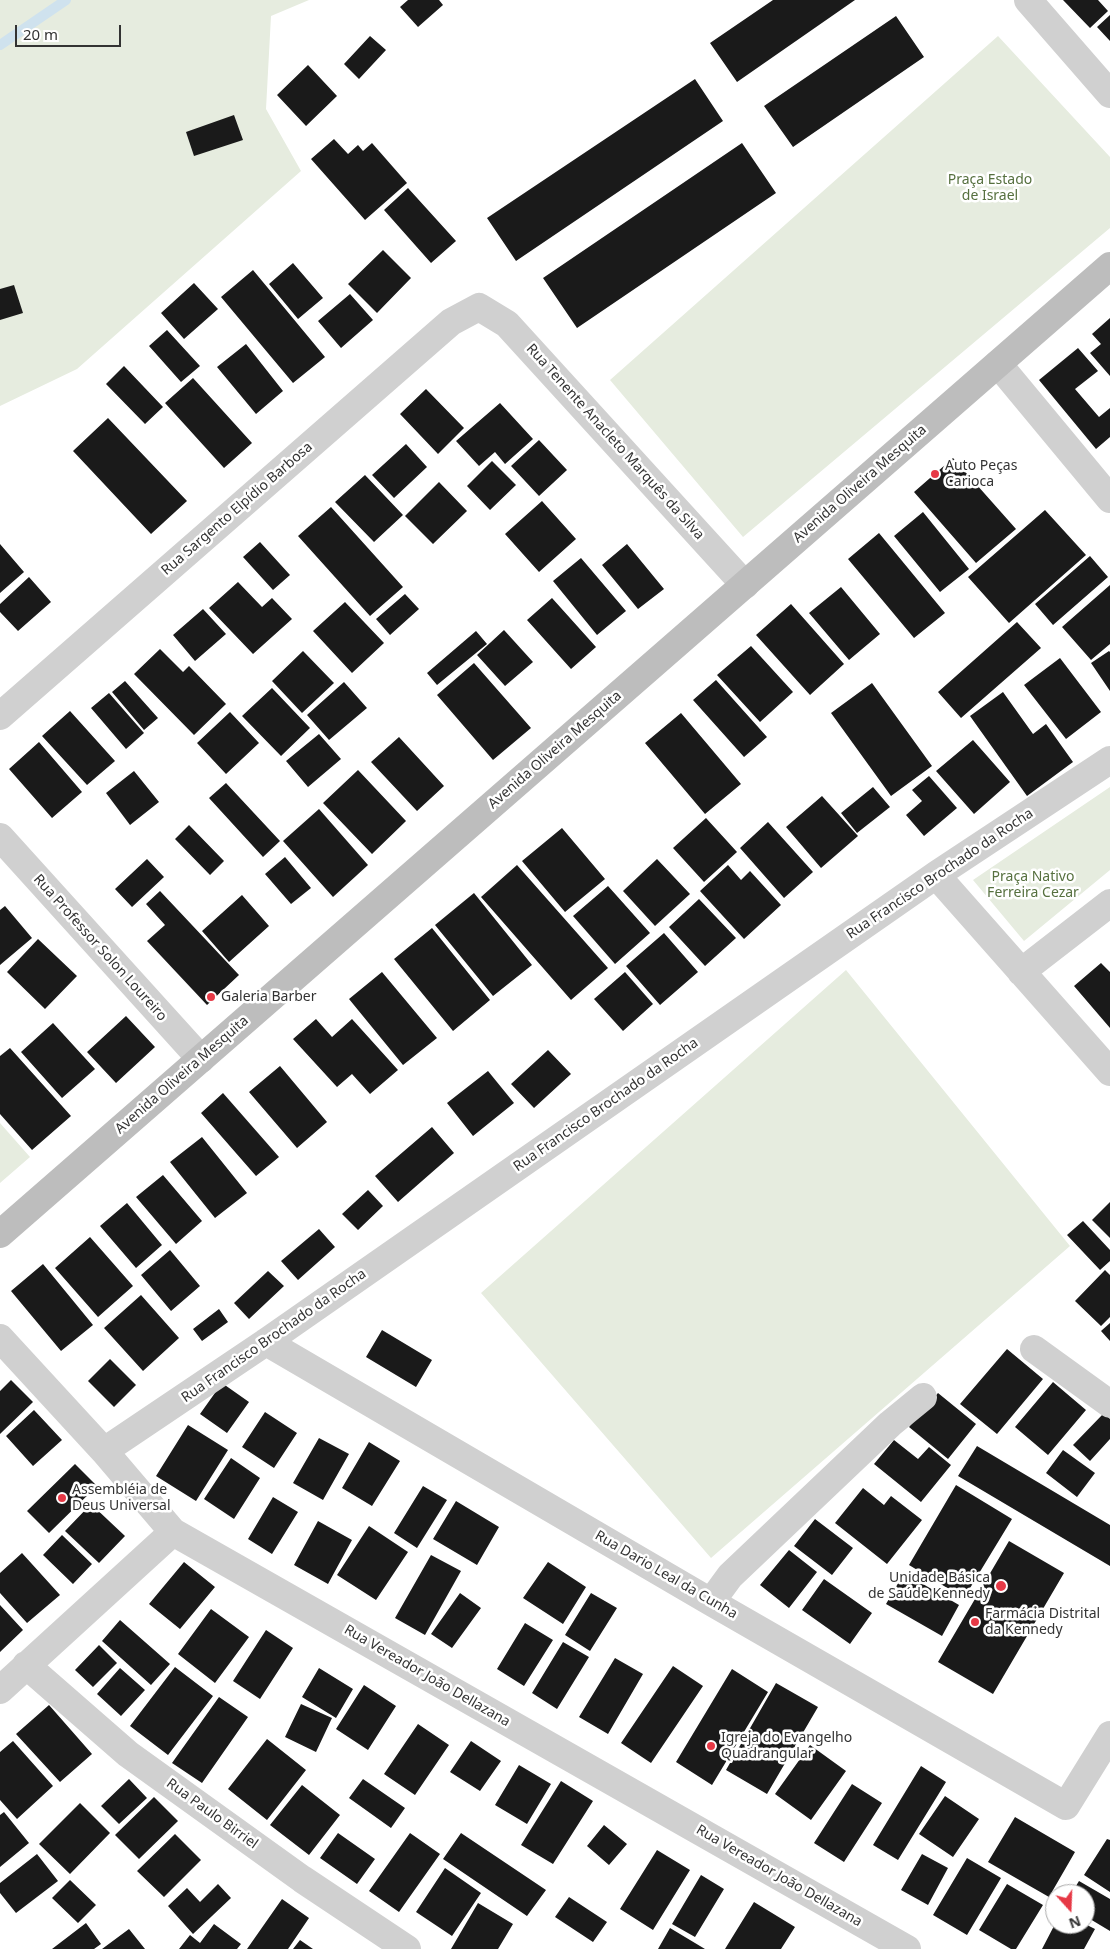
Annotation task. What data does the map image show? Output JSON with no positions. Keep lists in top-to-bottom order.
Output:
{
  "streets": {
    "street": [
      "Rua Tenente Anacleto Marquês da Silva",
      "Avenida Oliveira Mesquita",
      "Rua Sargento Elpídio Barbosa",
      "Rua Francisco Brochado da Rocha",
      "Rua Professor Solon Loureiro",
      "Rua Dario Leal da Cunha",
      "Rua Vereador João Dellazana",
      "Rua Paulo Birriel"
    ]
  },
  "crossings": [
    ["Rua Tenente Anacleto Marquês da Silva", "Avenida Oliveira Mesquita"],
    ["Rua Tenente Anacleto Marquês da Silva", "Rua Sargento Elpídio Barbosa"],
    ["Avenida Oliveira Mesquita", "Rua Professor Solon Loureiro"],
    ["Rua Francisco Brochado da Rocha", "Rua Dario Leal da Cunha"],
    ["Rua Francisco Brochado da Rocha", "Rua Vereador João Dellazana"]
  ],
  "parks": ["Praça Estado de Israel", "Praça Nativo Ferreira Cezar"],
  "places": [
    "Auto Peças Carioca",
    "Galeria Barber",
    "Assembléia de Deus Universal",
    "Unidade Básica de Saúde Kennedy",
    "Farmácia Distrital da Kennedy",
    "Igreja do Evangelho Quadrangular"
  ],
  "scale_bar": "20 m",
  "north": "bottom"
}
